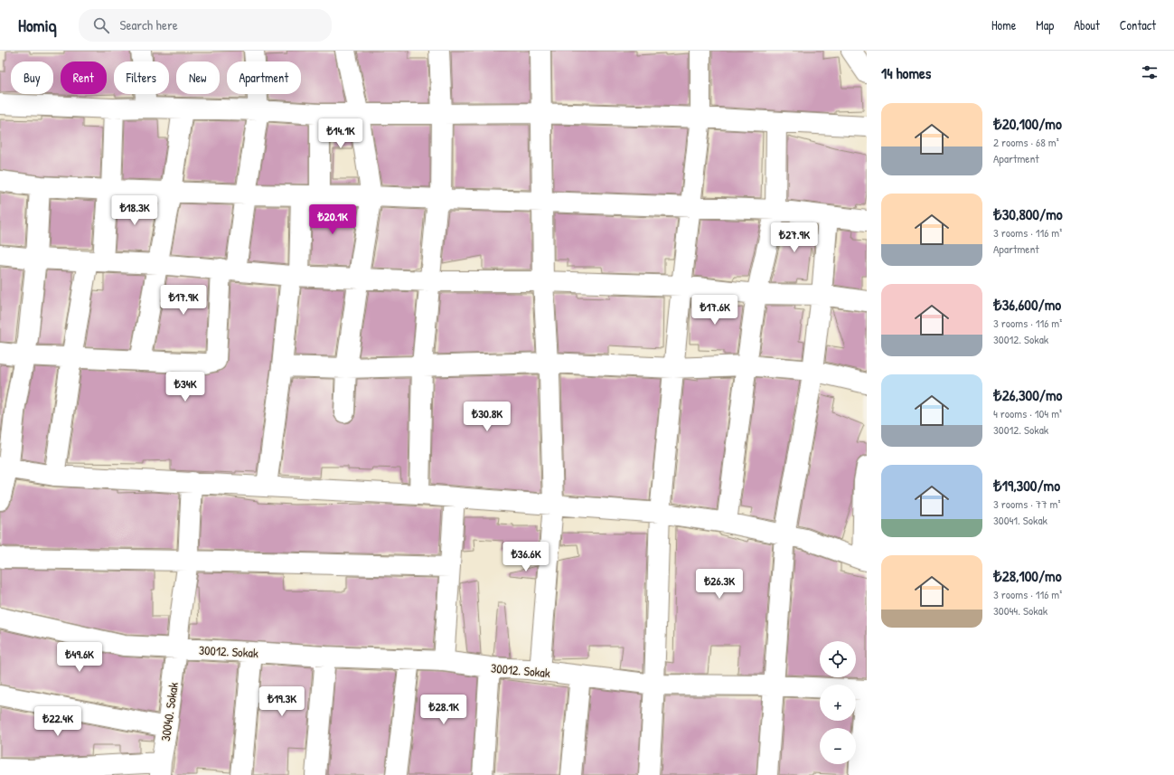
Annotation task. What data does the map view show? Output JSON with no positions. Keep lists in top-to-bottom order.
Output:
{
  "streets": {
    "street": ["30012. Sokak", "30040. Sokak"]
  },
  "crossings": [
    ["30012. Sokak", "30040. Sokak"]
  ],
  "page": {
    "header": "Homiq",
    "search": "Search here",
    "nav": [
      "Home",
      "Map",
      "About",
      "Contact"
    ],
    "heading": "14 homes",
    "chip": [
      "Buy",
      "Rent",
      "Filters",
      "New",
      "Apartment"
    ],
    "list": [
      {
        "name": "₺20,100/mo",
        "note": "2 rooms · 68 m² · Apartment"
      },
      {
        "name": "₺30,800/mo",
        "note": "3 rooms · 116 m² · Apartment"
      },
      {
        "name": "₺36,600/mo",
        "note": "3 rooms · 116 m² · 30012. Sokak"
      },
      {
        "name": "₺26,300/mo",
        "note": "4 rooms · 104 m² · 30012. Sokak"
      },
      {
        "name": "₺19,300/mo",
        "note": "3 rooms · 77 m² · 30041. Sokak"
      },
      {
        "name": "₺28,100/mo",
        "note": "3 rooms · 116 m² · 30044. Sokak"
      }
    ],
    "price": [
      "₺14.1K",
      "₺18.3K",
      "₺20.1K",
      "₺27.9K",
      "₺17.9K",
      "₺17.6K",
      "₺34K",
      "₺30.8K",
      "₺36.6K",
      "₺26.3K",
      "₺49.6K",
      "₺19.3K",
      "₺28.1K",
      "₺22.4K"
    ],
    "map_buttons": ["+", "−"]
  }
}
